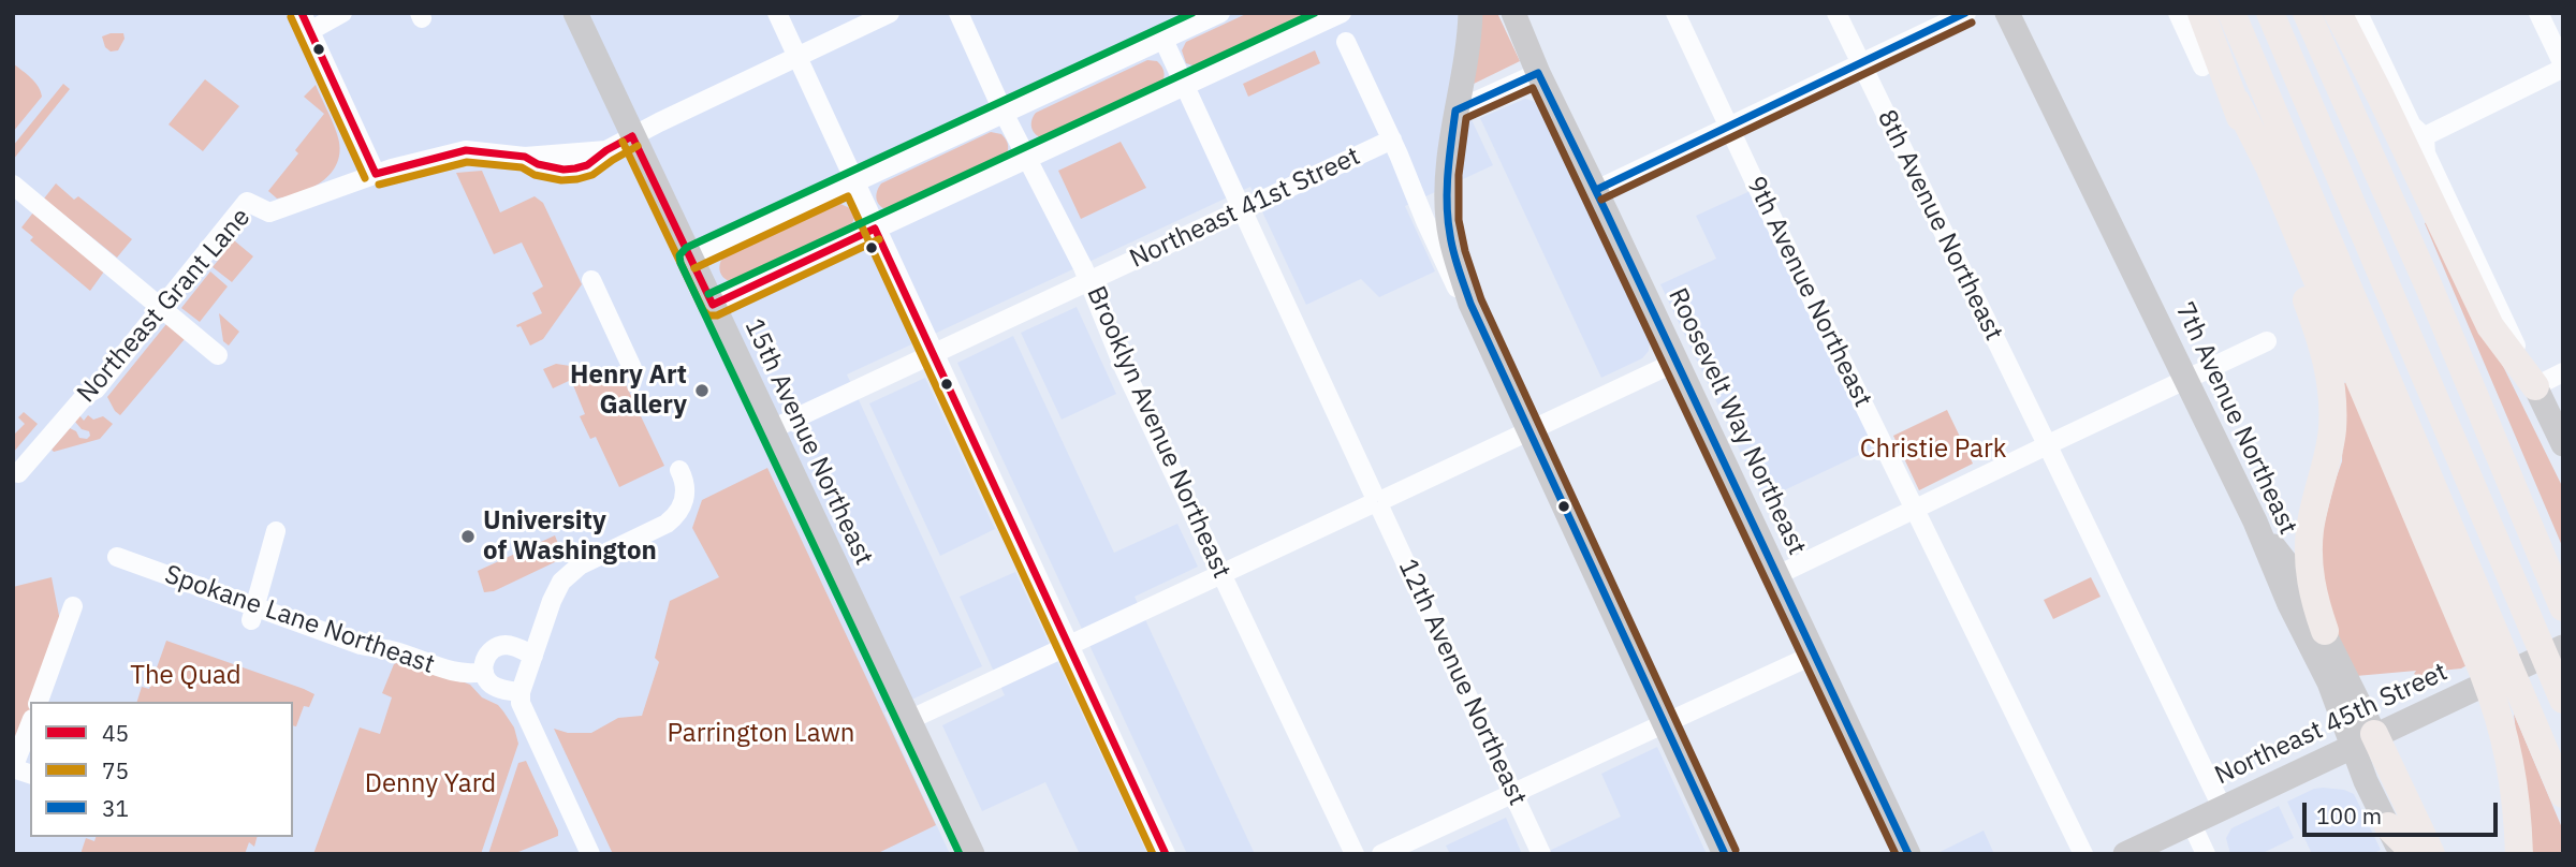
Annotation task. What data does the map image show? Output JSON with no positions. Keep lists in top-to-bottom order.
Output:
{
  "streets": {
    "main road": [
      "7th Avenue Northeast",
      "Roosevelt Way Northeast",
      "15th Avenue Northeast",
      "Northeast 45th Street"
    ],
    "street": [
      "Northeast 41st Street",
      "8th Avenue Northeast",
      "9th Avenue Northeast",
      "Northeast Grant Lane",
      "Brooklyn Avenue Northeast",
      "Spokane Lane Northeast",
      "12th Avenue Northeast"
    ]
  },
  "crossings": [
    ["Northeast 41st Street", "Brooklyn Avenue Northeast"],
    ["Northeast 41st Street", "15th Avenue Northeast"],
    ["Northeast 41st Street", "12th Avenue Northeast"],
    ["8th Avenue Northeast", "Northeast 45th Street"],
    ["Northeast Grant Lane", "15th Avenue Northeast"],
    ["7th Avenue Northeast", "Northeast 45th Street"]
  ],
  "parks": [
    "Christie Park",
    "The Quad",
    "Parrington Lawn",
    "Denny Yard"
  ],
  "places": ["Henry Art Gallery", "University of Washington"],
  "lines": ["transit line 45", "transit line 31", "transit line 75"],
  "legend": ["45", "75", "31"],
  "scale_bar": "100 m"
}
